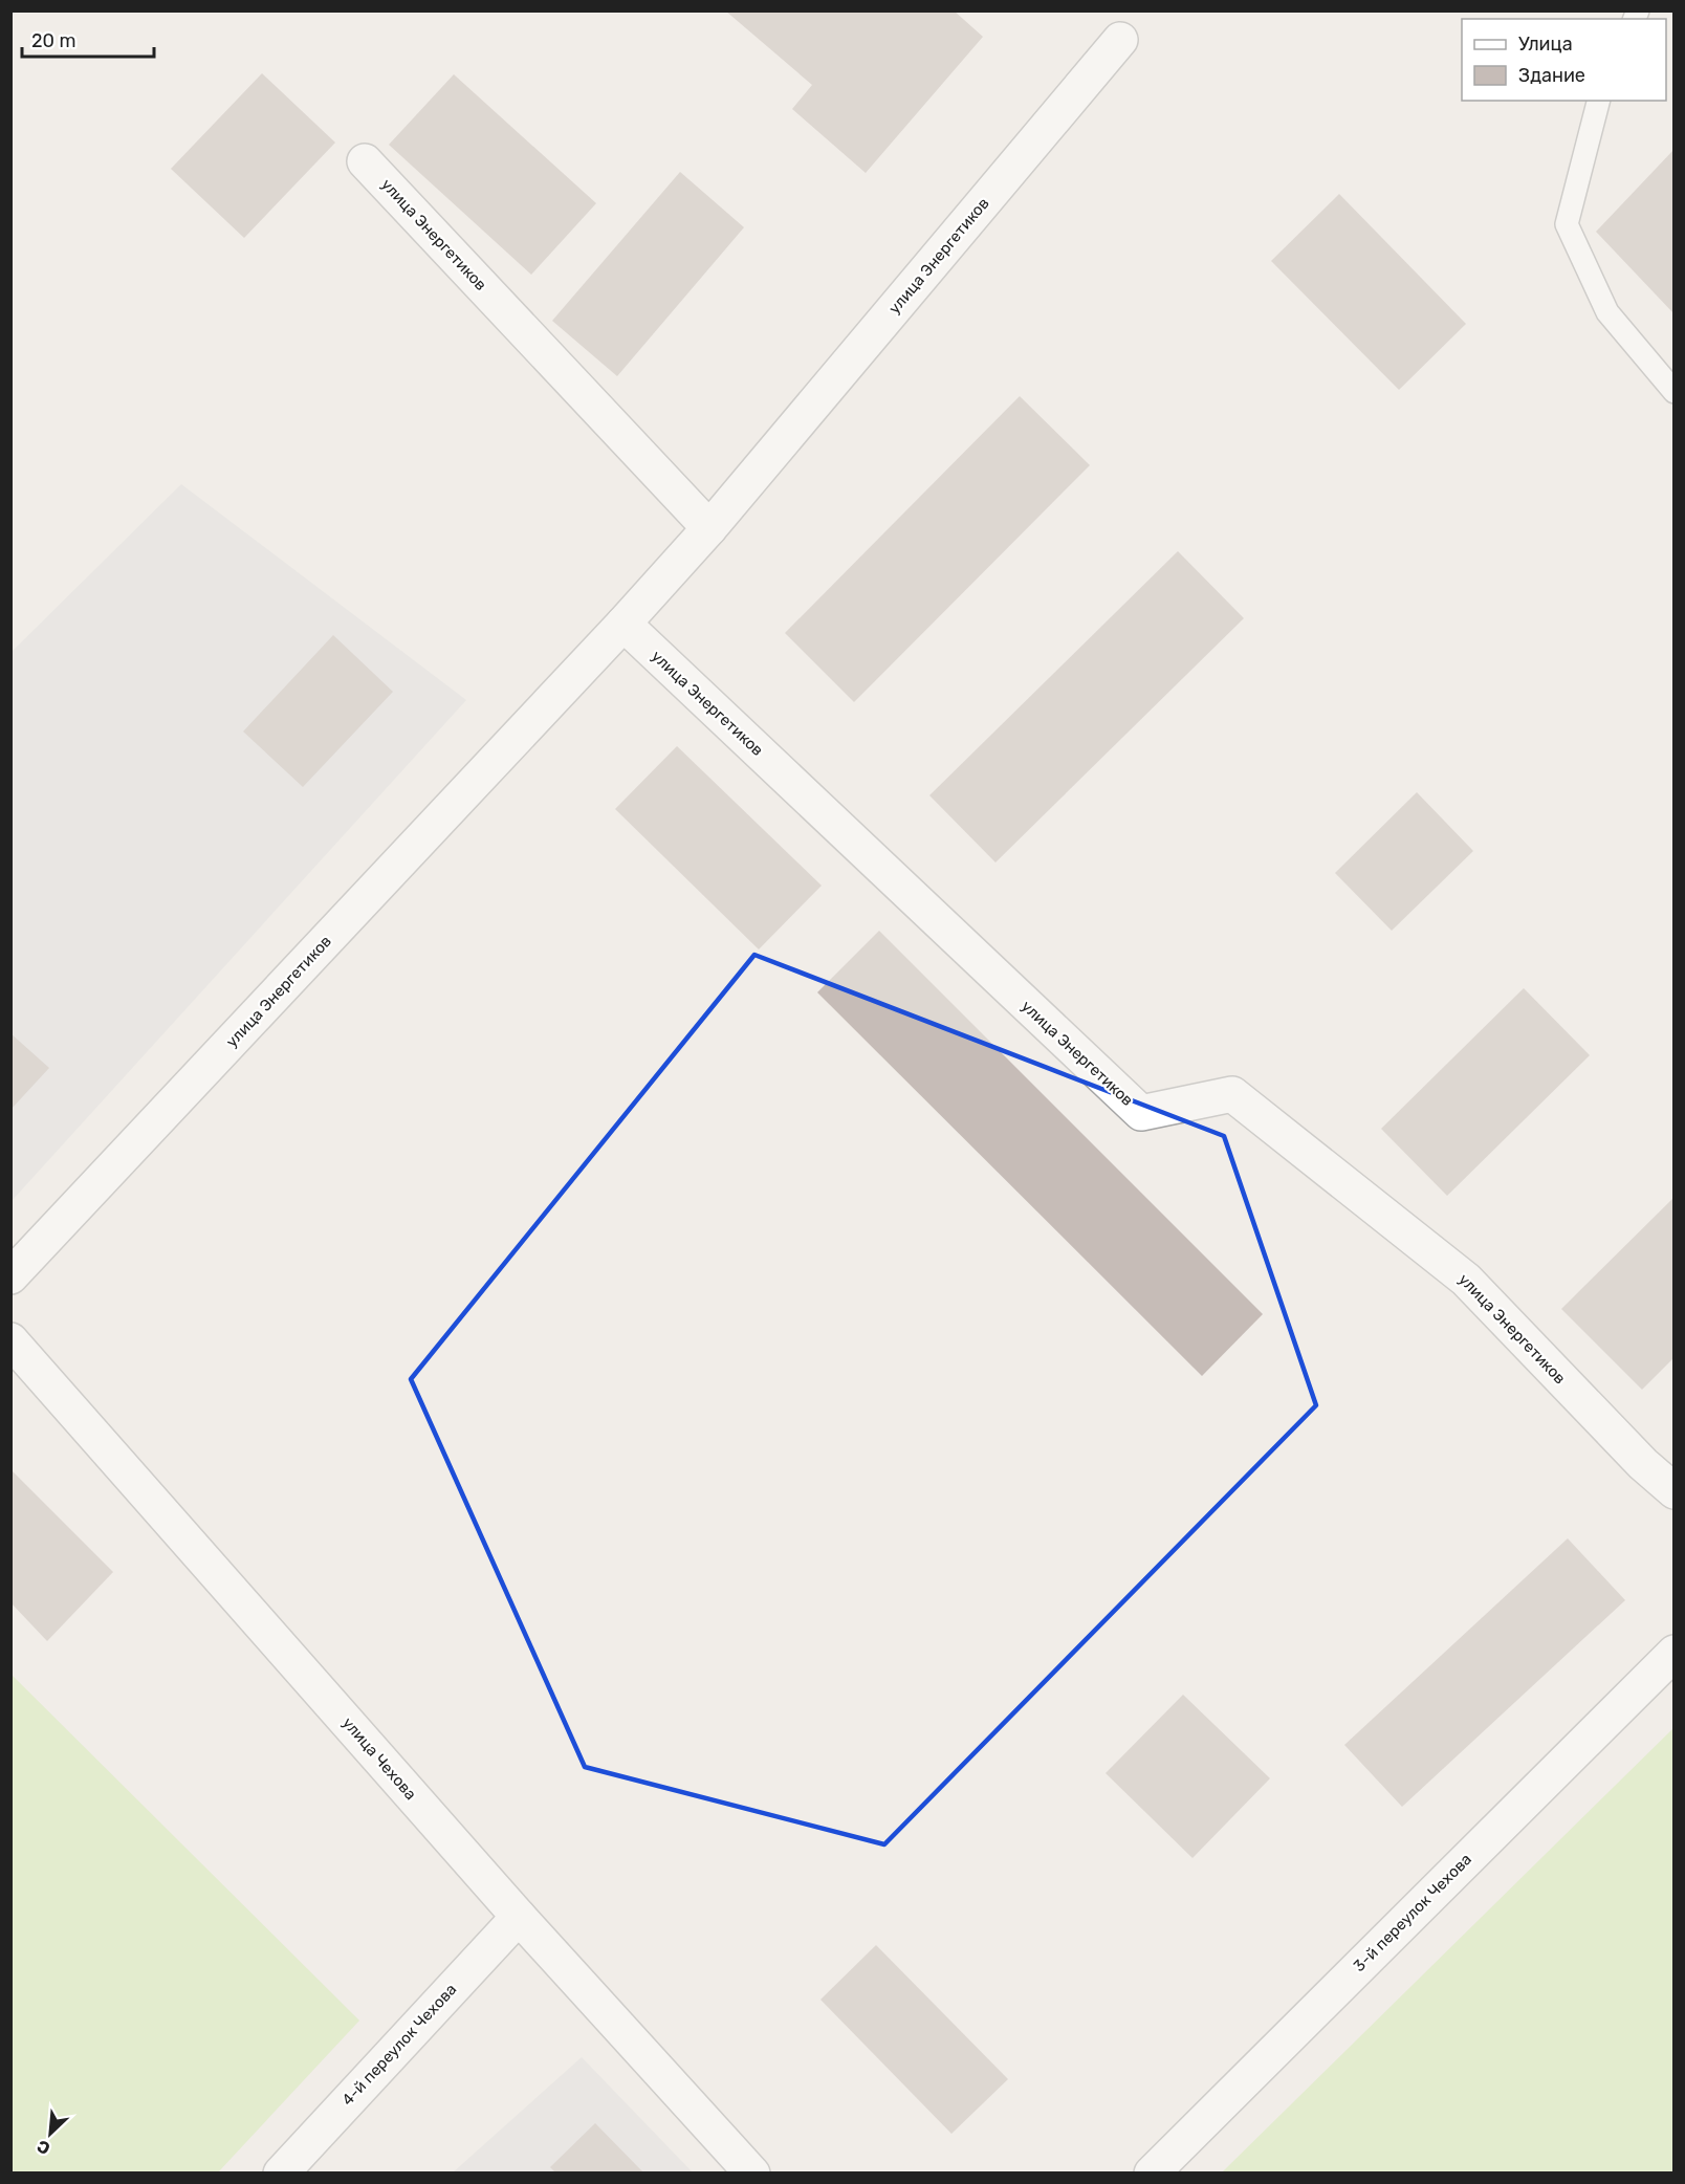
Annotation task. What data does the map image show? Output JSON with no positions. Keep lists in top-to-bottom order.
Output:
{
  "streets": {
    "street": [
      "улица Энергетиков",
      "улица Чехова",
      "3-й переулок Чехова",
      "4-й переулок Чехова"
    ]
  },
  "crossings": [
    ["улица Чехова", "4-й переулок Чехова"]
  ],
  "legend": ["Улица", "Здание"],
  "scale_bar": "20 m",
  "north": "bottom left"
}
